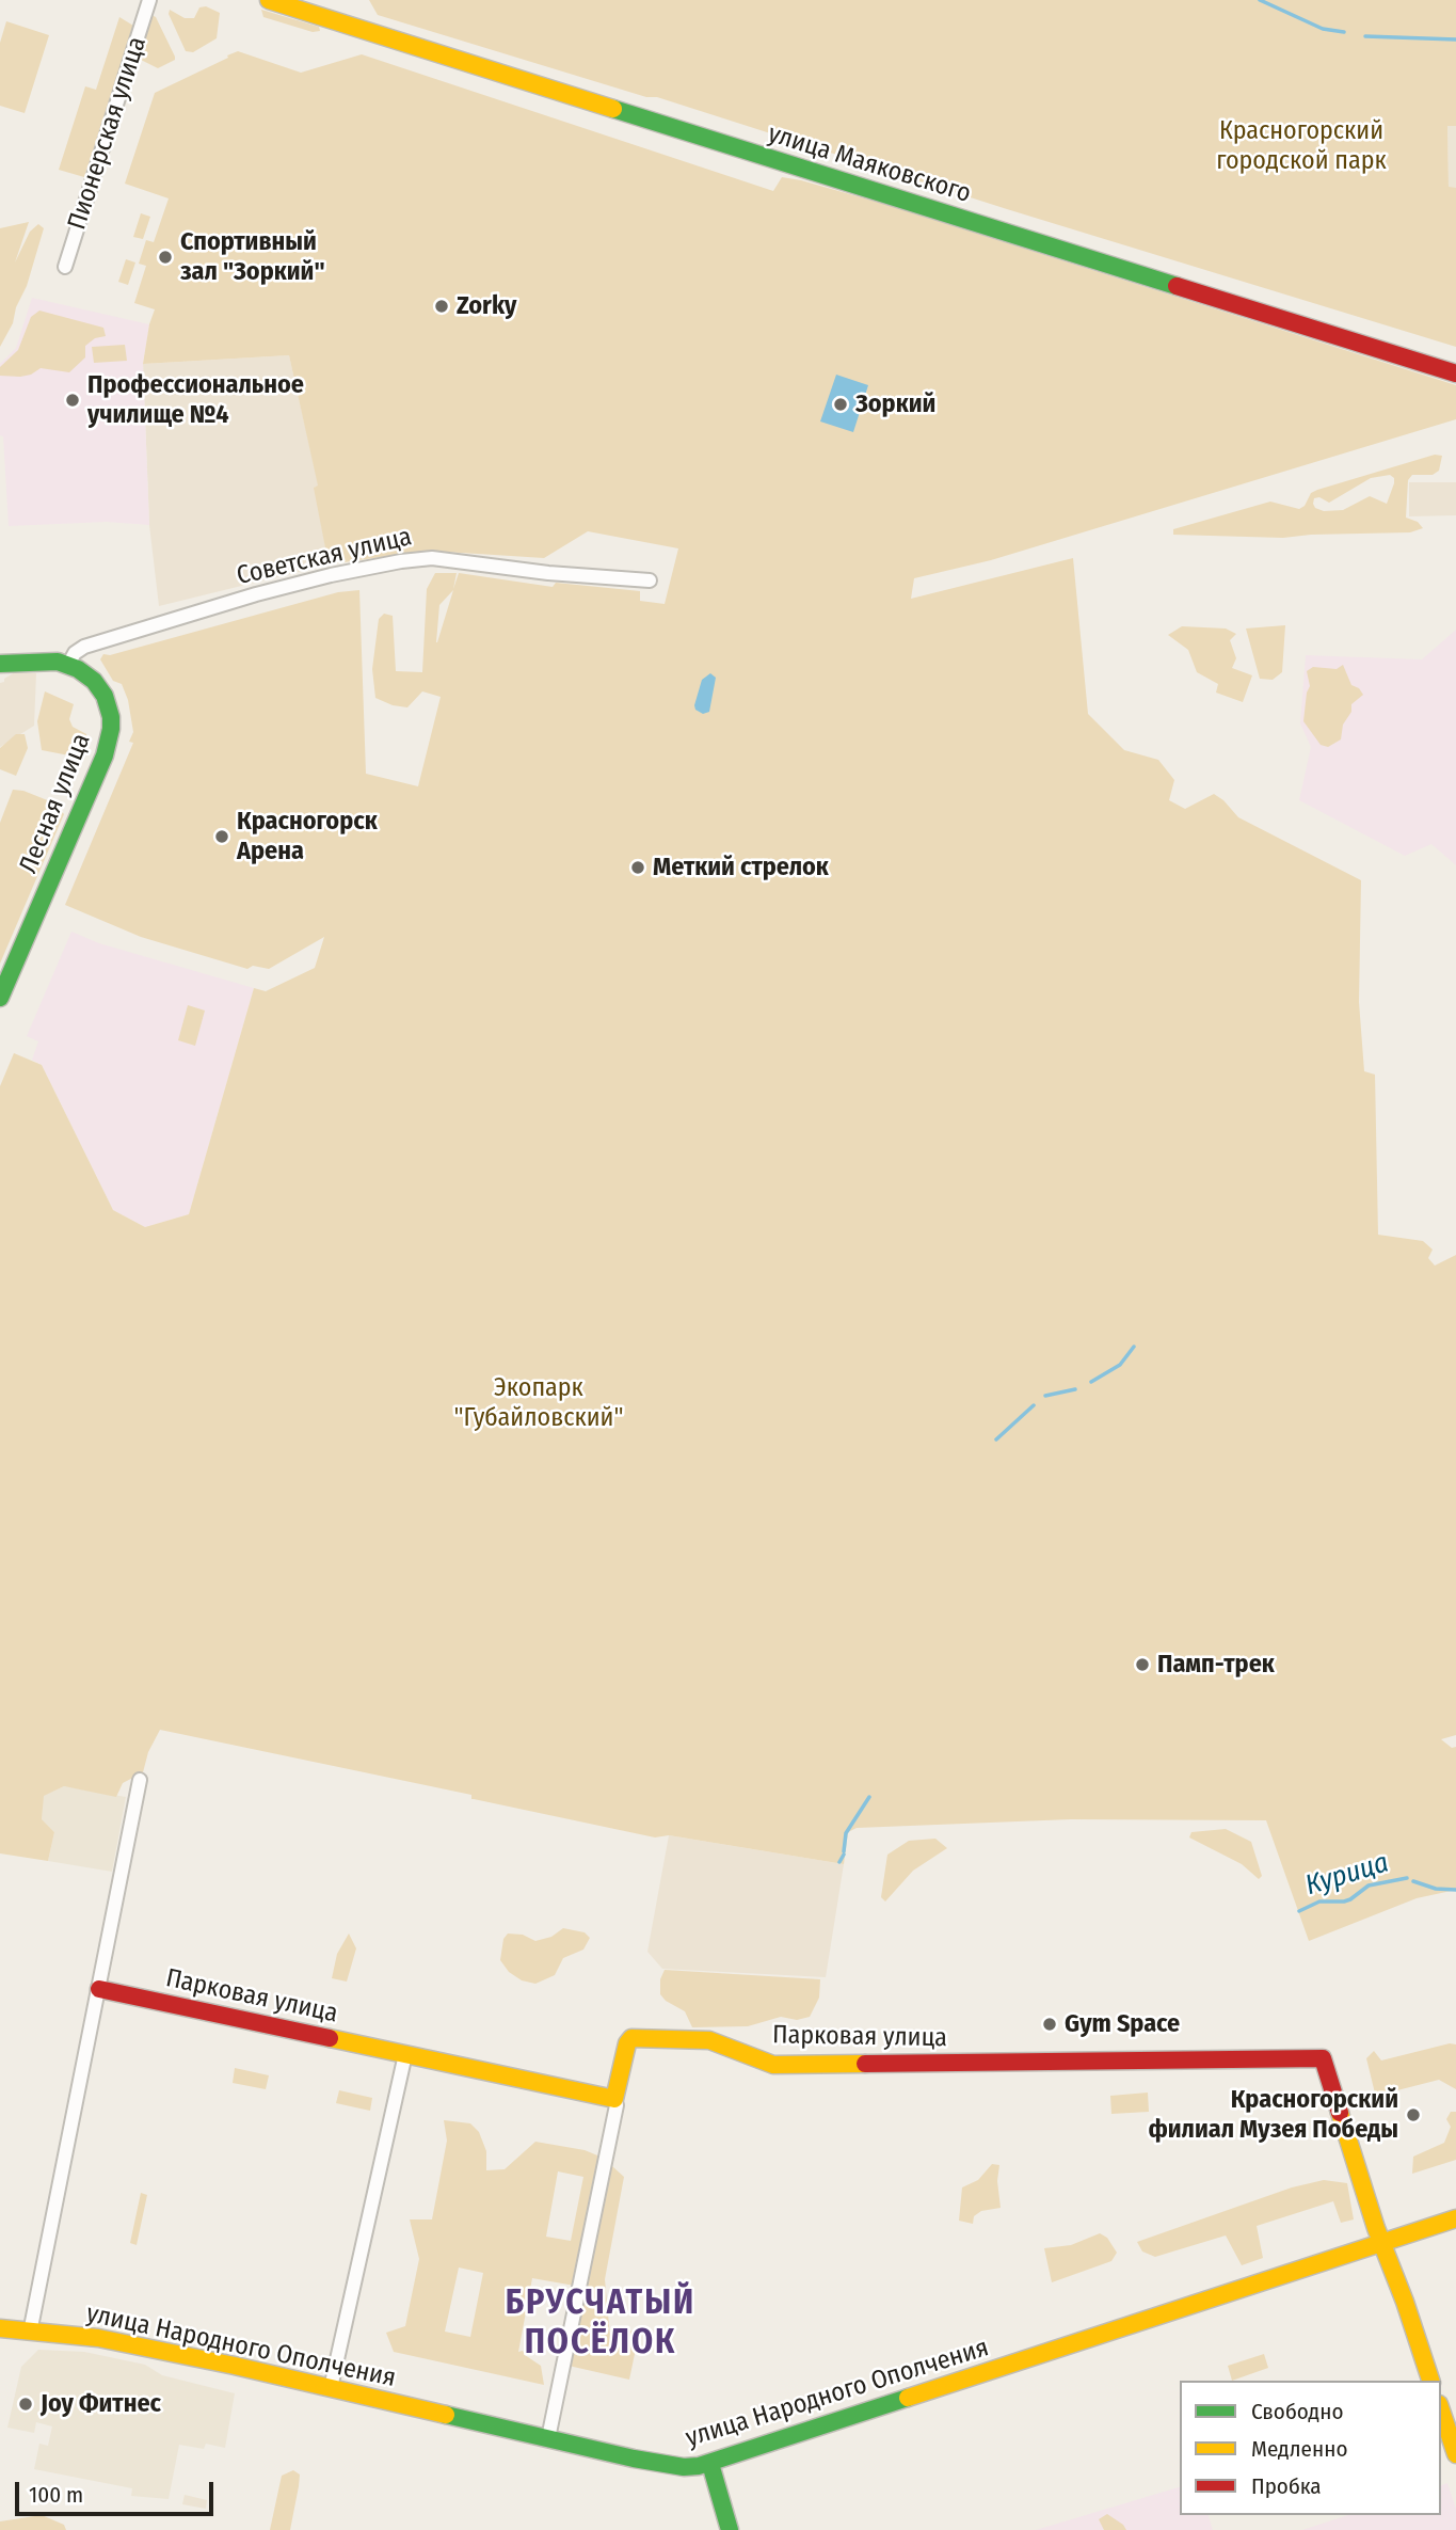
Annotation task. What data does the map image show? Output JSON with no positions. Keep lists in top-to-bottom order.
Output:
{
  "streets": {
    "street": [
      "Пионерская улица",
      "улица Маяковского",
      "Советская улица",
      "Лесная улица",
      "Парковая улица",
      "улица Народного Ополчения"
    ]
  },
  "crossings": [
    ["Советская улица", "Лесная улица"],
    ["Парковая улица", "улица Народного Ополчения"]
  ],
  "districts": ["БРУСЧАТЫЙ ПОСЁЛОК"],
  "water": ["Курица"],
  "parks": ["Красногорский городской парк", "Экопарк \"Губайловский\""],
  "places": [
    "Спортивный зал \"Зоркий\"",
    "Zorky",
    "Профессиональное училище №4",
    "Зоркий",
    "Красногорск Арена",
    "Меткий стрелок",
    "Памп-трек",
    "Gym Space",
    "Красногорский филиал Музея Победы",
    "Joy Фитнес"
  ],
  "legend": ["Свободно", "Медленно", "Пробка"],
  "scale_bar": "100 m"
}
